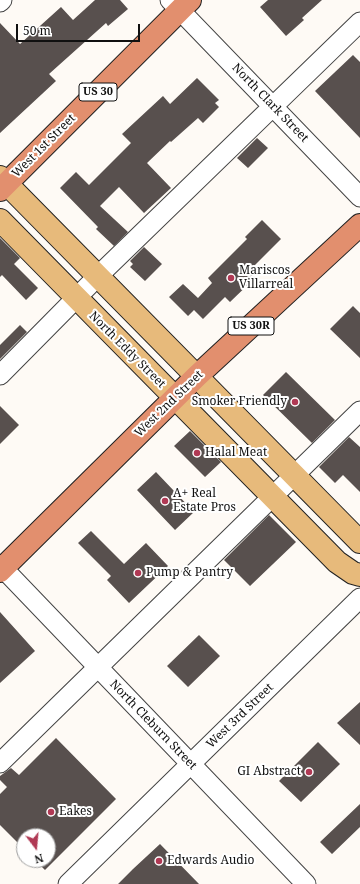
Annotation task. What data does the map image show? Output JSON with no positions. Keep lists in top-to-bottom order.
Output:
{
  "streets": {
    "highway": [
      "US 30",
      "West 1st Street",
      "US 30R",
      "West 2nd Street"
    ],
    "main road": ["North Eddy Street"],
    "street": ["North Clark Street", "West 3rd Street", "North Cleburn Street"]
  },
  "crossings": [
    ["North Clark Street", "West 1st Street"],
    ["North Eddy Street", "West 2nd Street"],
    ["West 2nd Street", "North Cleburn Street"],
    ["West 3rd Street", "North Cleburn Street"]
  ],
  "places": [
    "Mariscos Villarreal",
    "Smoker Friendly",
    "Halal Meat",
    "A+ Real Estate Pros",
    "Pump & Pantry",
    "GI Abstract",
    "Eakes",
    "Edwards Audio"
  ],
  "scale_bar": "50 m",
  "north": "bottom"
}
